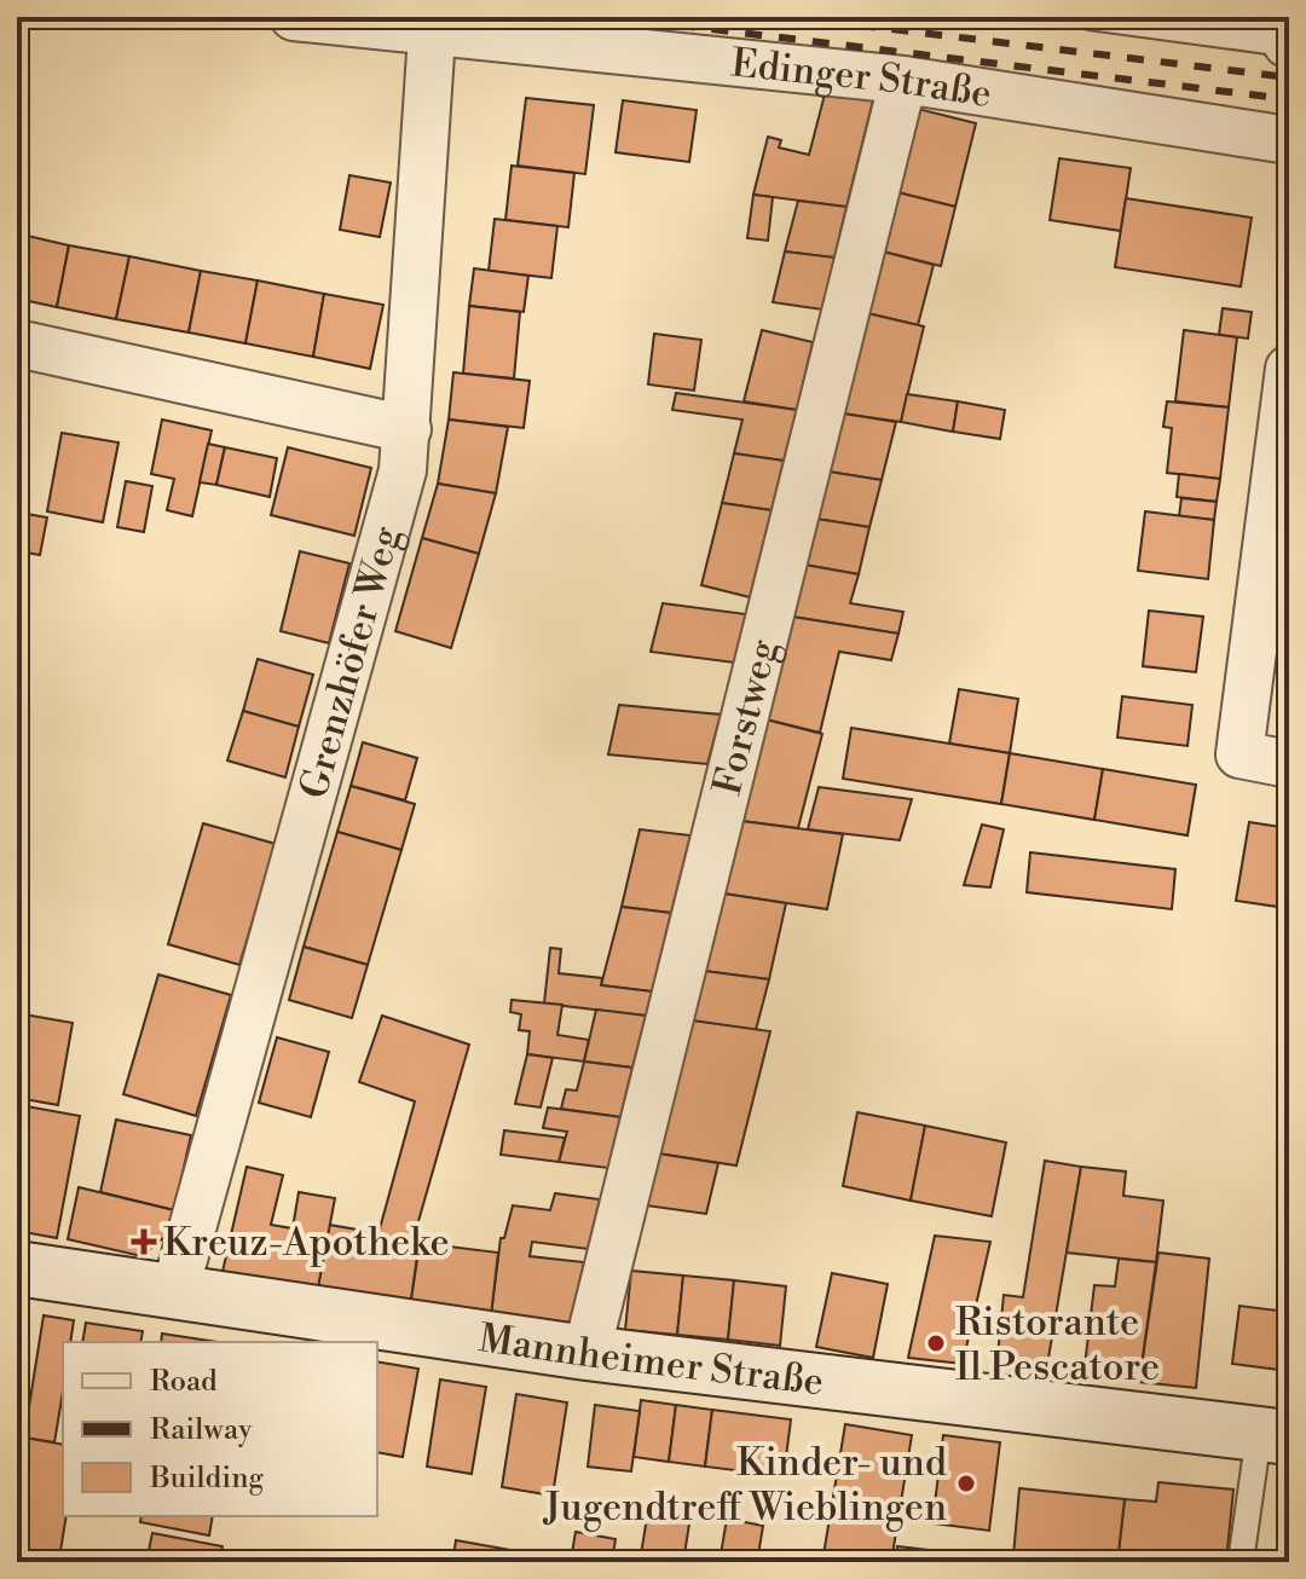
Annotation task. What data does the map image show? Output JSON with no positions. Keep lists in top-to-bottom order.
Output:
{
  "streets": {
    "street": [
      "Edinger Straße",
      "Grenzhöfer Weg",
      "Forstweg",
      "Mannheimer Straße"
    ]
  },
  "crossings": [
    ["Edinger Straße", "Grenzhöfer Weg"],
    ["Edinger Straße", "Forstweg"],
    ["Grenzhöfer Weg", "Mannheimer Straße"],
    ["Forstweg", "Mannheimer Straße"]
  ],
  "places": {
    "health": ["Kreuz-Apotheke"],
    "other": ["Ristorante Il Pescatore", "Kinder- und Jugendtreff Wieblingen"]
  },
  "legend": ["Road", "Railway", "Building"]
}
